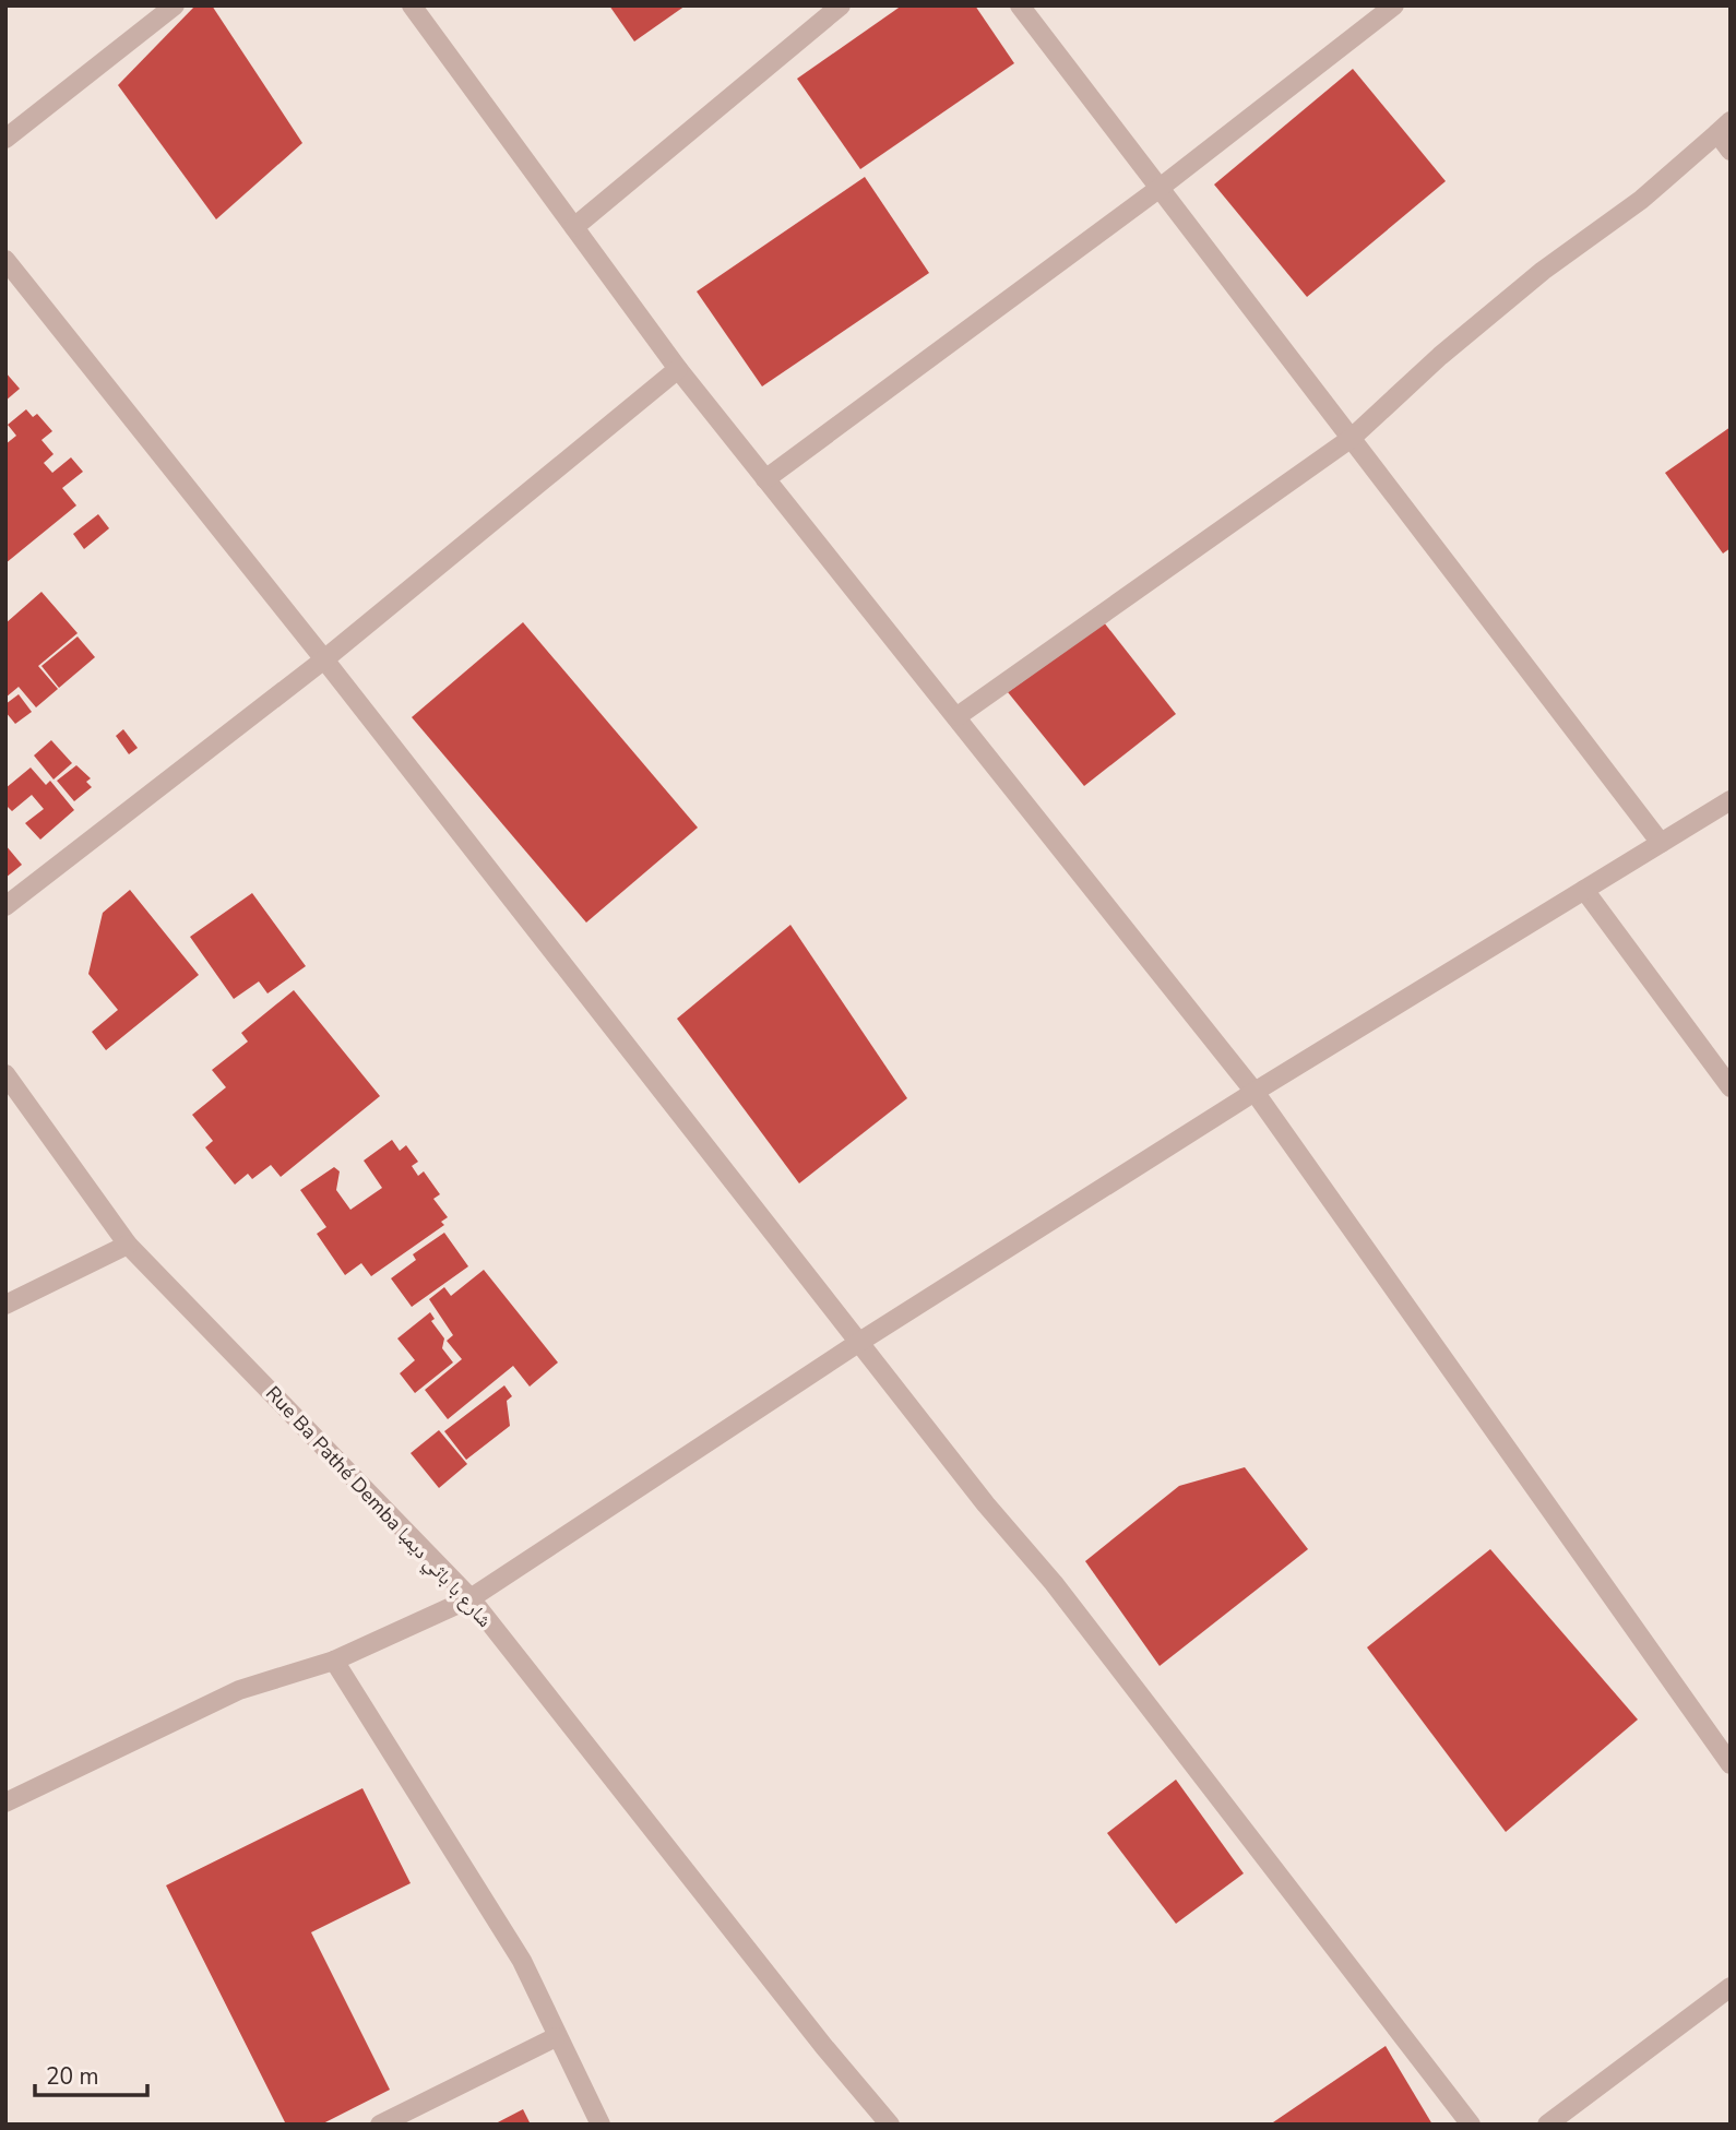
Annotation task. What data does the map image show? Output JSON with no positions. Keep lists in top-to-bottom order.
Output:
{
  "streets": {
    "street": ["Rue Ba Pathé Demba شارع با باثي ديمبا"]
  },
  "scale_bar": "20 m"
}
